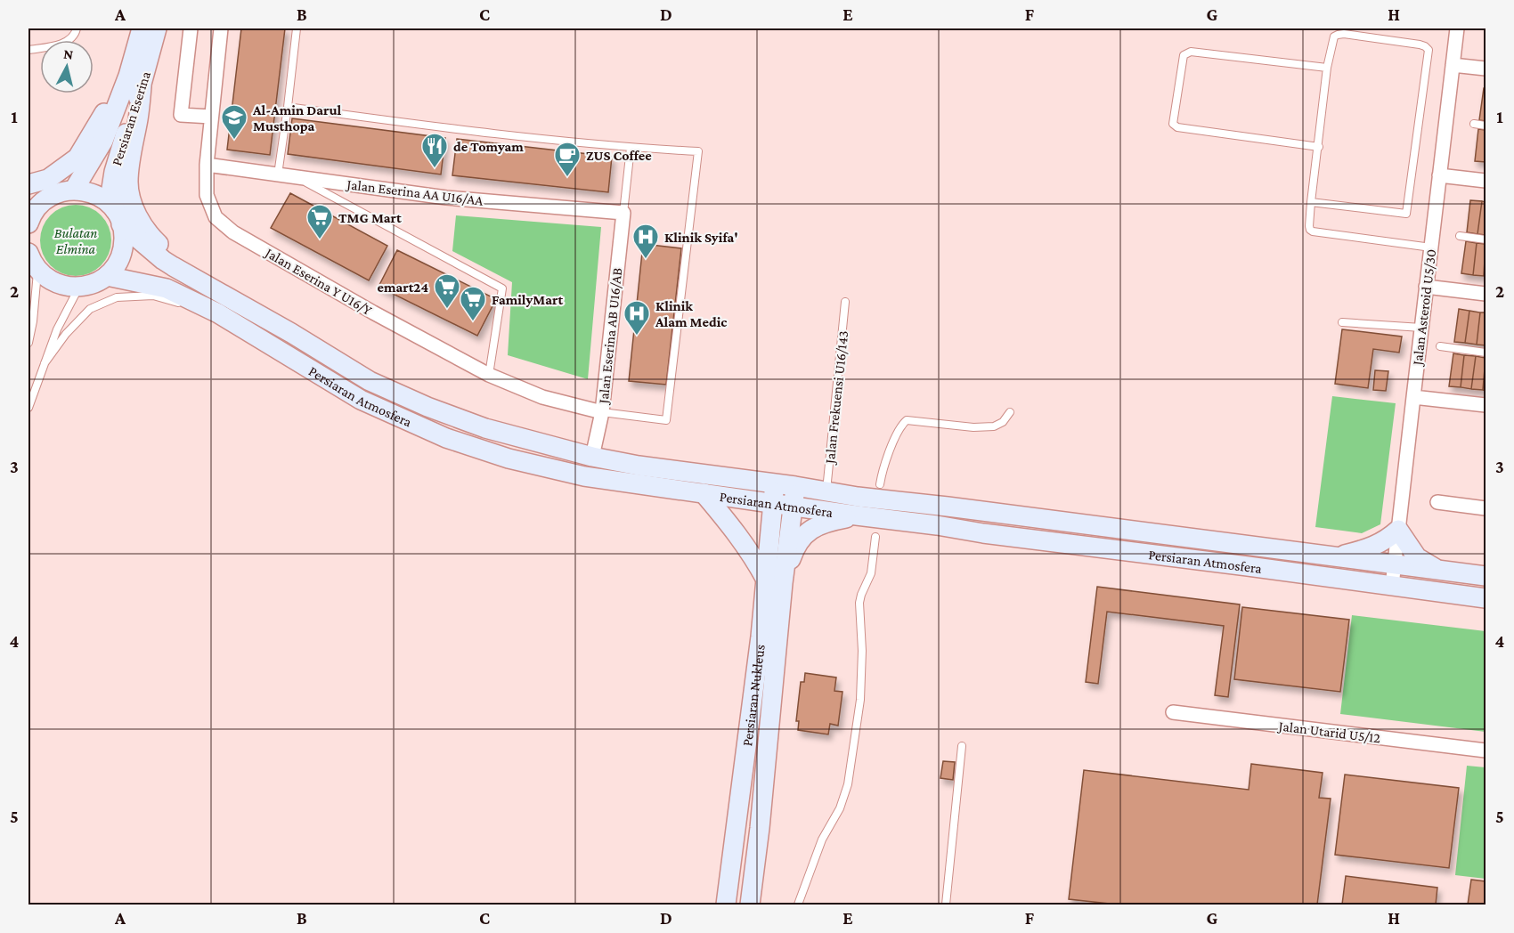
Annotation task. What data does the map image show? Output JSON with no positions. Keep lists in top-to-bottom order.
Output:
{
  "streets": {
    "street": [
      "Persiaran Eserina",
      "Jalan Eserina AA U16/AA",
      "Jalan Eserina Y U16/Y",
      "Jalan Asteroid U5/30",
      "Jalan Eserina AB U16/AB",
      "Persiaran Atmosfera",
      "Persiaran Nukleus",
      "Jalan Utarid U5/12"
    ],
    "lane": ["Jalan Frekuensi U16/143"]
  },
  "crossings": [
    ["Persiaran Eserina", "Persiaran Atmosfera"],
    ["Jalan Eserina AA U16/AA", "Jalan Eserina Y U16/Y"],
    ["Jalan Eserina AA U16/AA", "Jalan Eserina AB U16/AB"],
    ["Jalan Eserina Y U16/Y", "Jalan Eserina AB U16/AB"],
    ["Jalan Asteroid U5/30", "Persiaran Atmosfera"],
    ["Jalan Eserina AB U16/AB", "Persiaran Atmosfera"],
    ["Persiaran Atmosfera", "Jalan Frekuensi U16/143"],
    ["Persiaran Atmosfera", "Persiaran Nukleus"]
  ],
  "parks": ["Bulatan Elmina"],
  "places": {
    "school or university": ["Al-Amin Darul Musthopa"],
    "restaurant": ["de Tomyam"],
    "cafe": ["ZUS Coffee"],
    "supermarket": ["TMG Mart", "emart24", "FamilyMart"],
    "hospital": ["Klinik Syifa'", "Klinik Alam Medic"]
  },
  "north": "top",
  "grid": {
    "columns": [
      "A",
      "B",
      "C",
      "D",
      "E",
      "F",
      "G",
      "H"
    ],
    "rows": [
      "1",
      "2",
      "3",
      "4",
      "5"
    ]
  }
}
